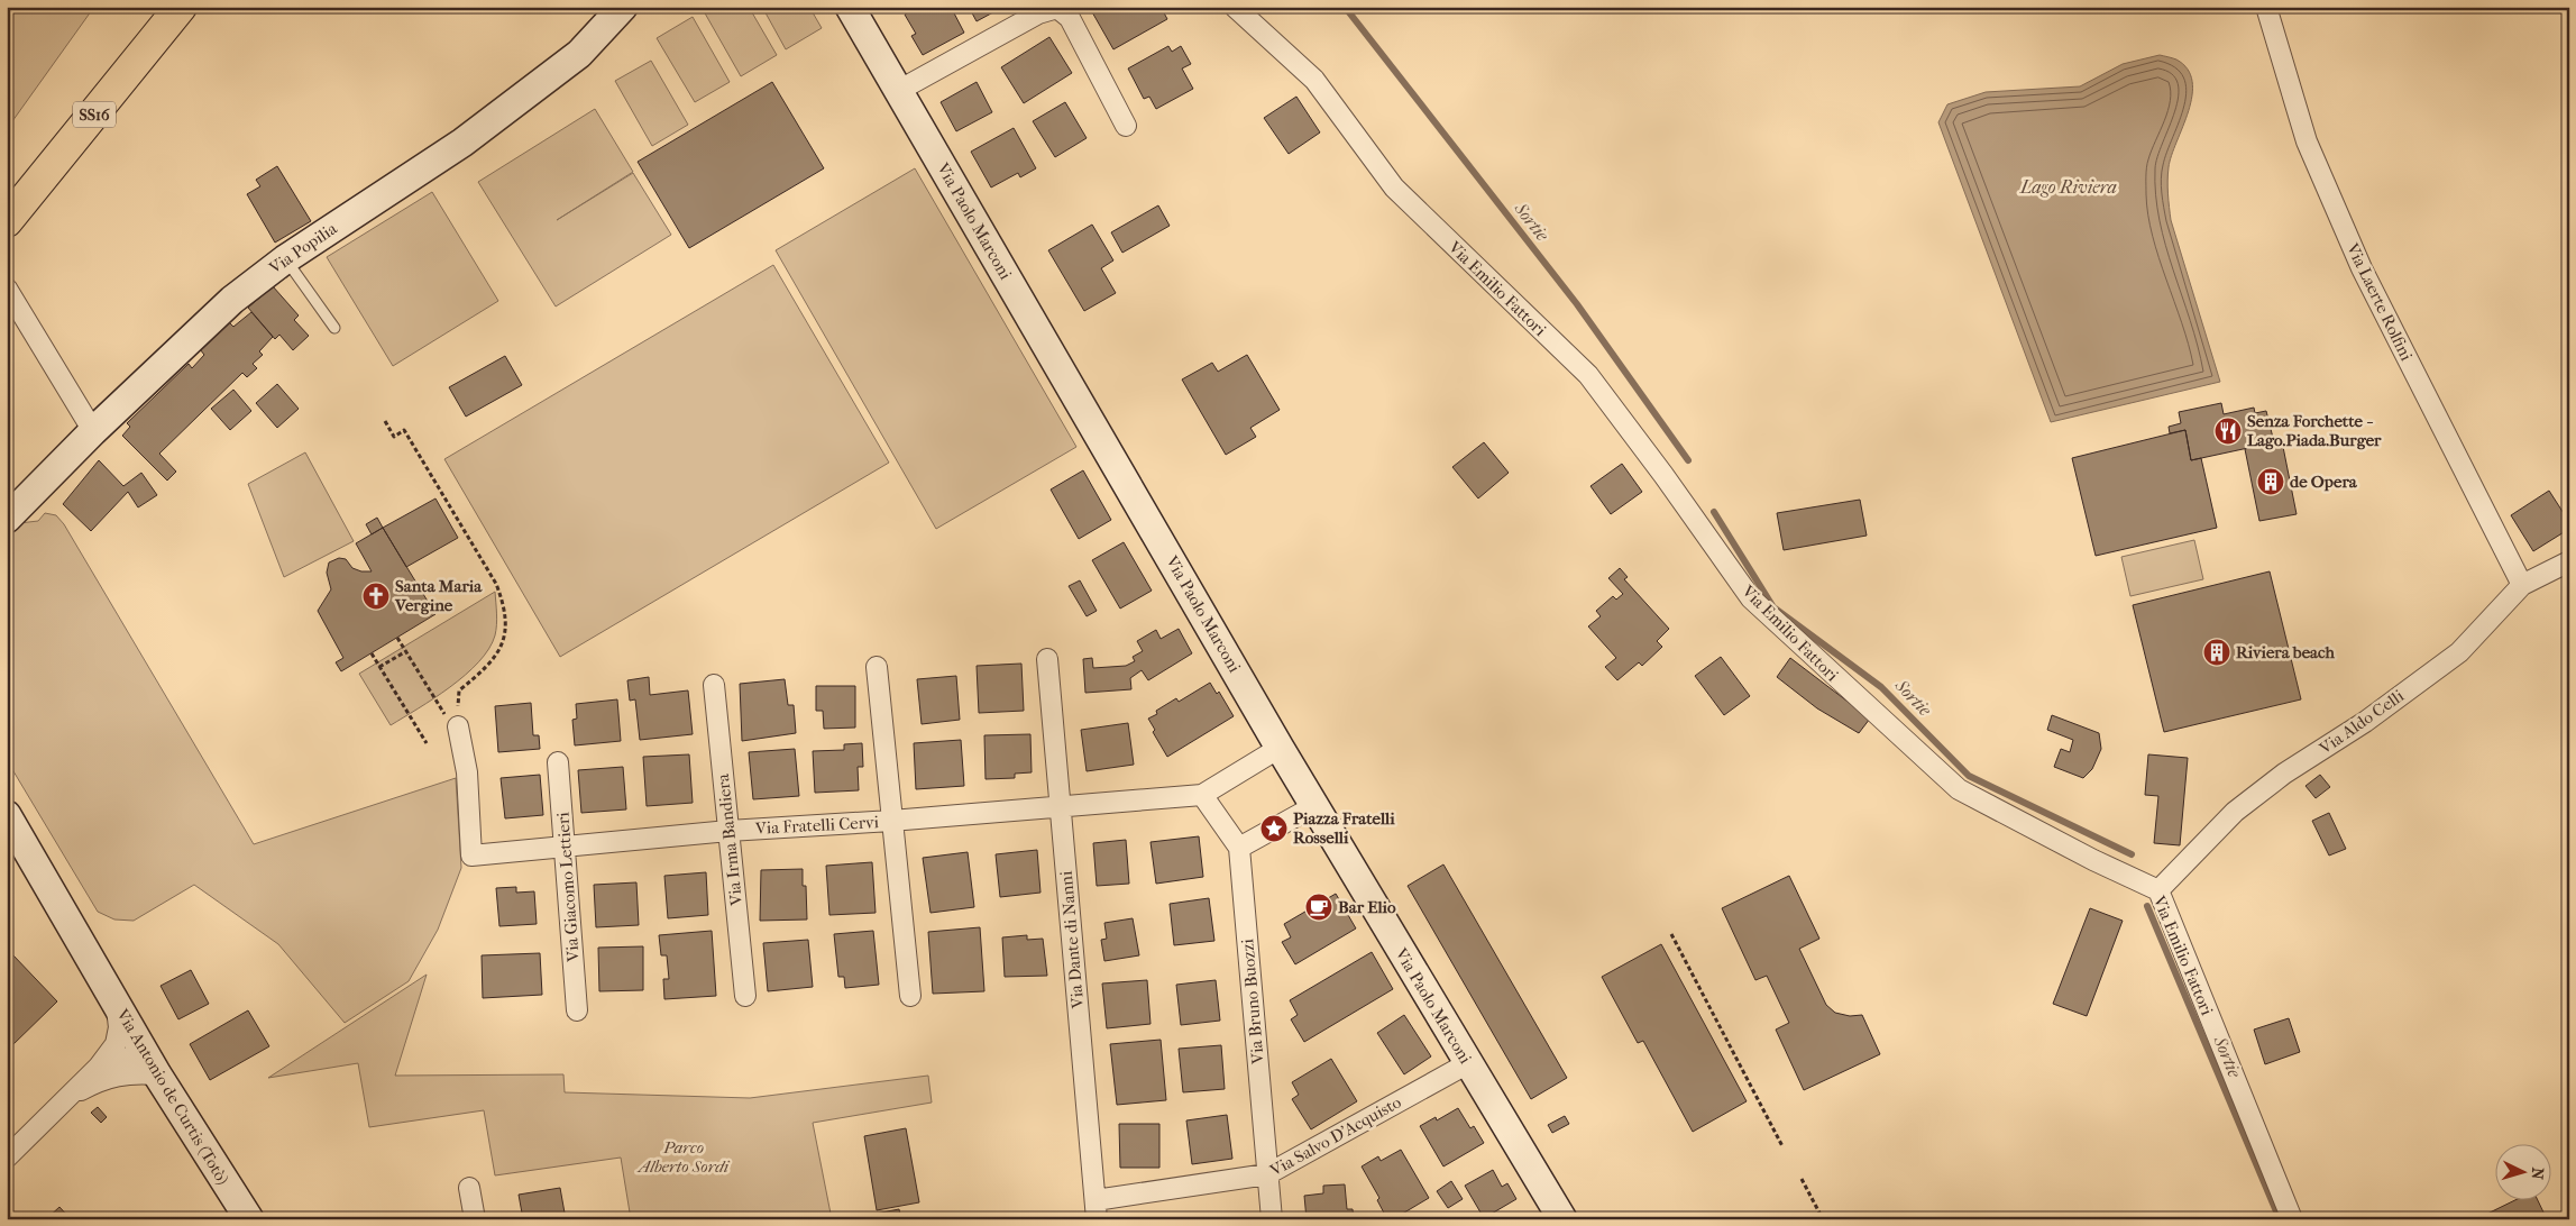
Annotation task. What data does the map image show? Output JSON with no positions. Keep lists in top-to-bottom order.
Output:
{
  "streets": {
    "main road": ["SS16"],
    "street": [
      "Via Paolo Marconi",
      "Via Popilia",
      "Via Emilio Fattori",
      "Via Laerte Rolfini",
      "Via Aldo Celli",
      "Via Fratelli Cervi",
      "Via Irma Bandiera",
      "Via Giacomo Lettieri",
      "Via Dante di Nanni",
      "Via Bruno Buozzi",
      "Via Antonio de Curtis (Totò)",
      "Via Salvo D'Acquisto"
    ]
  },
  "crossings": [
    ["Via Paolo Marconi", "Via Fratelli Cervi"],
    ["Via Paolo Marconi", "Via Salvo D'Acquisto"],
    ["Via Emilio Fattori", "Via Aldo Celli"],
    ["Via Laerte Rolfini", "Via Aldo Celli"],
    ["Via Fratelli Cervi", "Via Irma Bandiera"],
    ["Via Fratelli Cervi", "Via Giacomo Lettieri"],
    ["Via Fratelli Cervi", "Via Dante di Nanni"],
    ["Via Dante di Nanni", "Via Salvo D'Acquisto"],
    ["Via Bruno Buozzi", "Via Salvo D'Acquisto"]
  ],
  "water": ["Lago Riviera", "Sortie"],
  "parks": ["Parco Alberto Sordi"],
  "places": {
    "restaurant": ["Senza Forchette - Lago.Piada.Burger"],
    "building": ["de Opera", "Riviera beach"],
    "church": ["Santa Maria Vergine"],
    "place": ["Piazza Fratelli Rosselli"],
    "cafe": ["Bar Elio"]
  },
  "north": "right"
}
